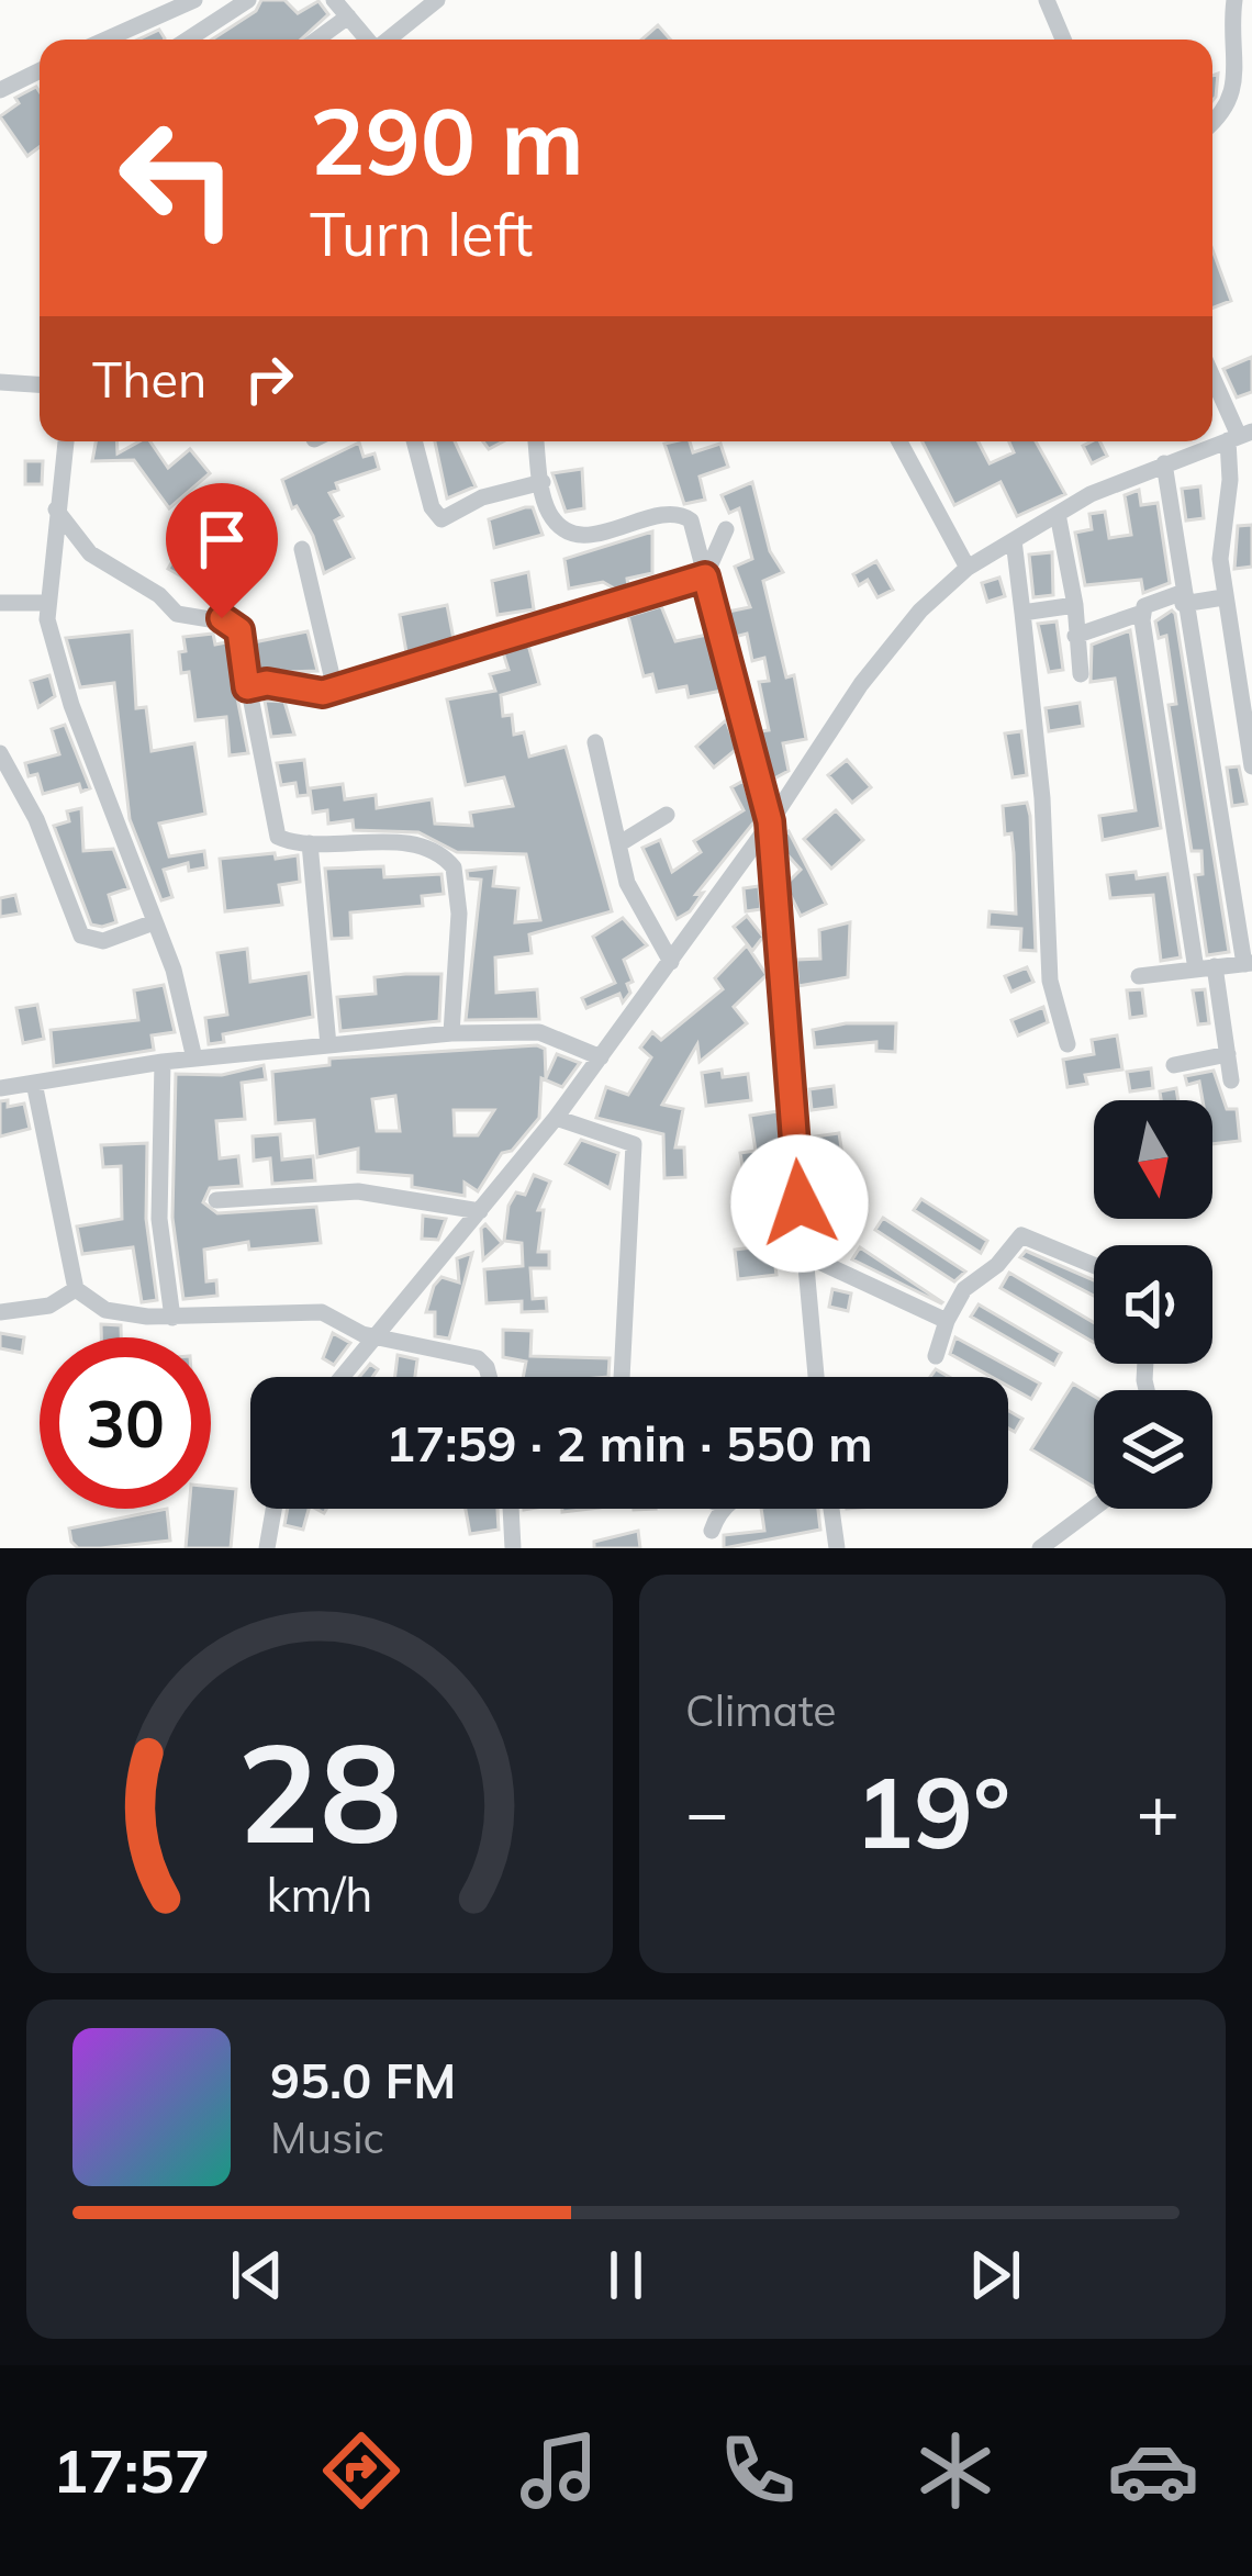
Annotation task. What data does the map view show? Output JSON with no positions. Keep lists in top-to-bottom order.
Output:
{
  "north": "bottom",
  "page": {
    "turn": ["290 m", "Turn left"],
    "then": "Then",
    "limit": "30",
    "trip": "17:59 · 2 min · 550 m",
    "tile": "Climate",
    "heat": ["−", "19°", "+"],
    "song": ["95.0 FM", "Music"],
    "tabs": "17:57",
    "gauge": ["28", "km/h"]
  }
}
